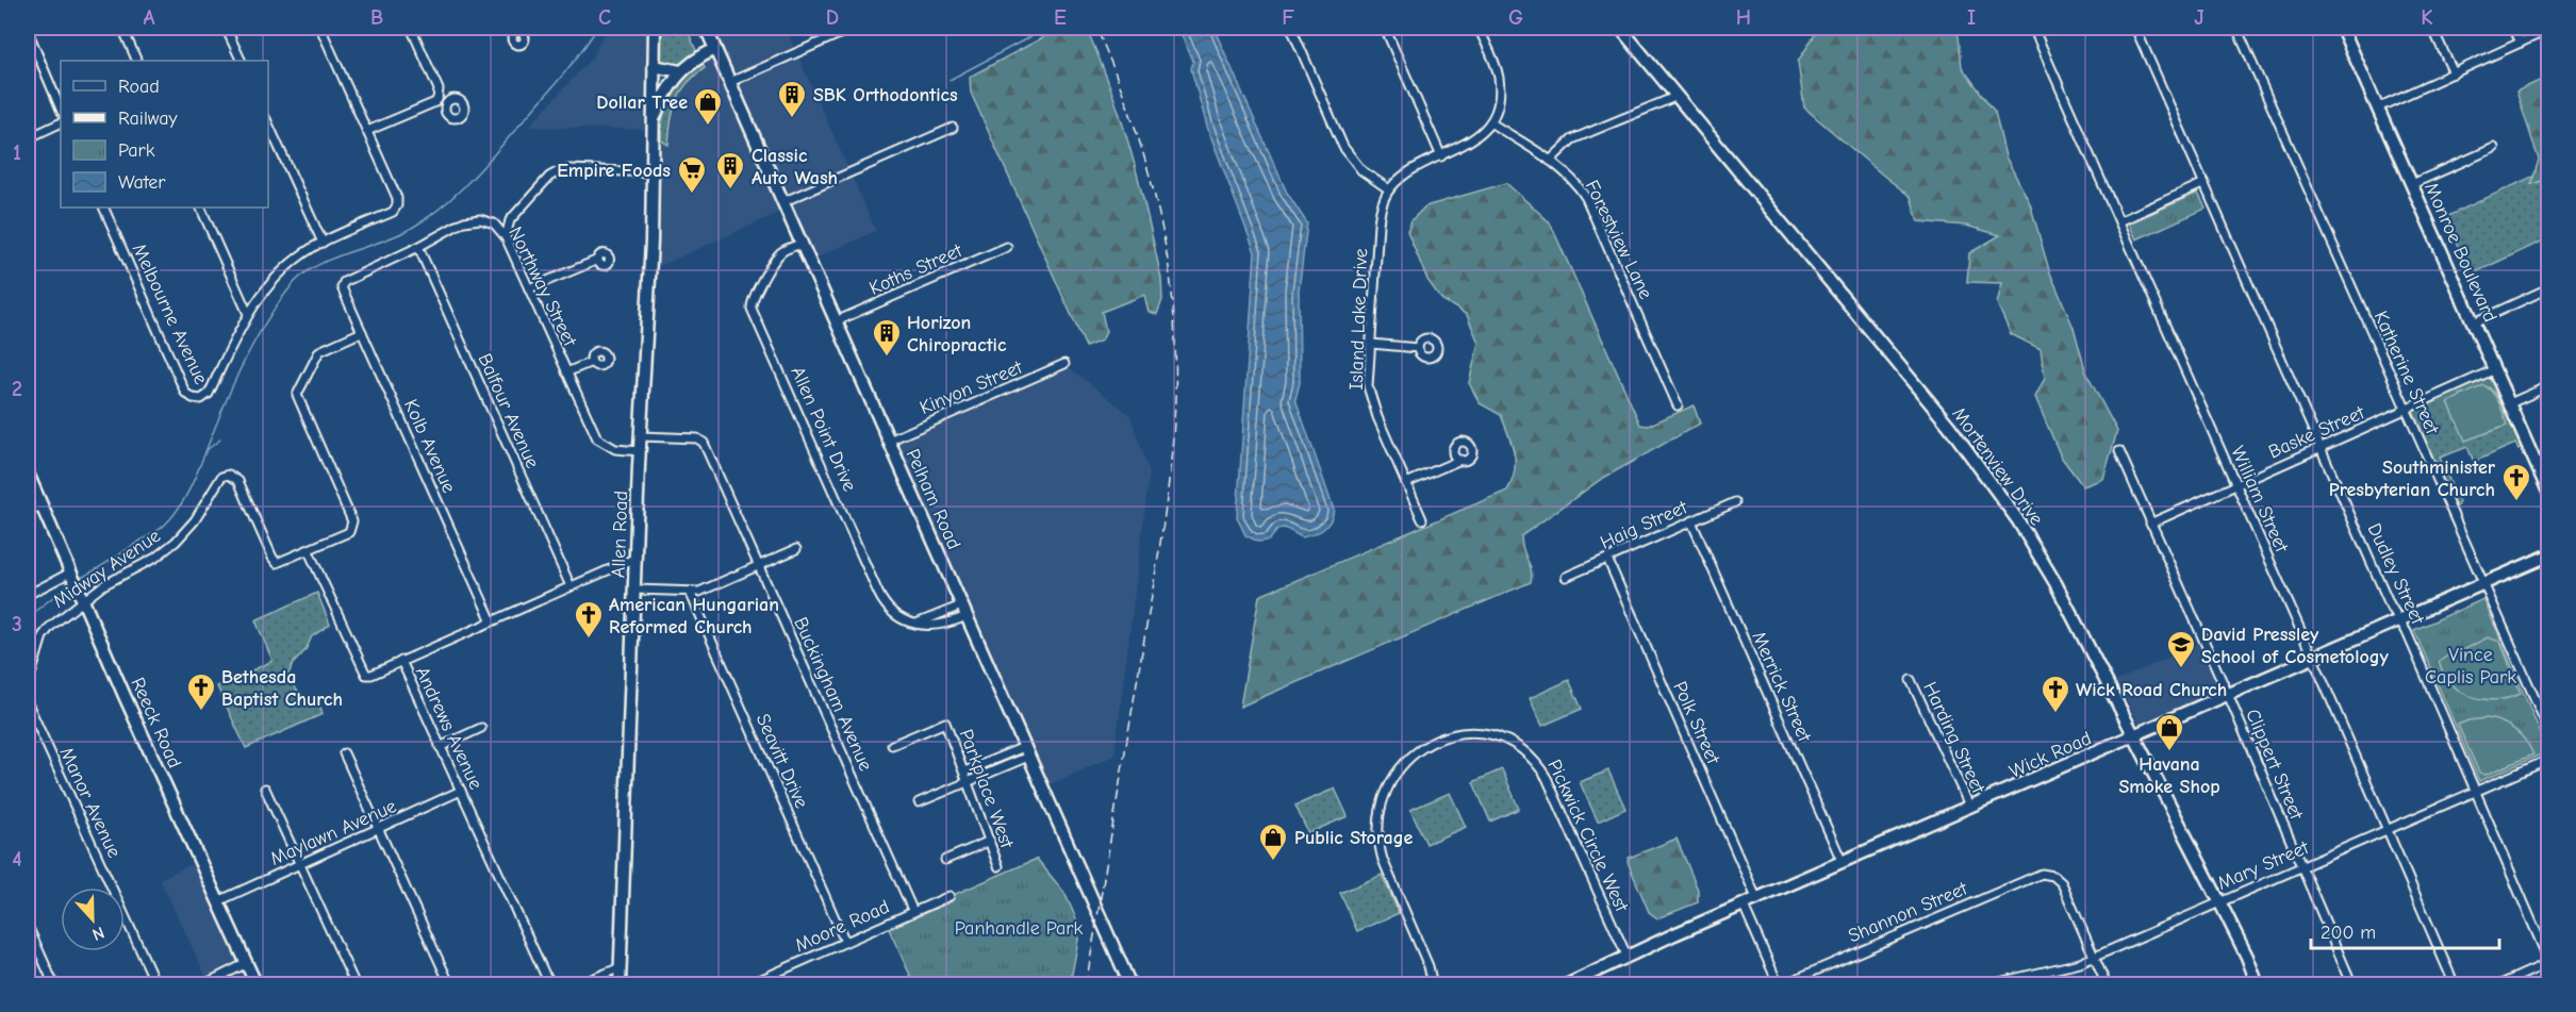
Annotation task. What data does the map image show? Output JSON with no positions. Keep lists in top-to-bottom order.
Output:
{
  "streets": {
    "street": [
      "Forestview Lane",
      "Monroe Boulevard",
      "Koths Street",
      "Northway Street",
      "Melbourne Avenue",
      "Island Lake Drive",
      "Katherine Street",
      "Kinyon Street",
      "Balfour Avenue",
      "Allen Point Drive",
      "Baske Street",
      "Kolb Avenue",
      "Mortenview Drive",
      "Pelham Road",
      "William Street",
      "Haig Street",
      "Allen Road",
      "Midway Avenue",
      "Dudley Street",
      "Merrick Street",
      "Buckingham Avenue",
      "Reeck Road",
      "Polk Street",
      "Andrews Avenue",
      "Harding Street",
      "Wick Road",
      "Seavitt Drive",
      "Clippert Street",
      "Parkplace West",
      "Manor Avenue",
      "Maylawn Avenue",
      "Pickwick Circle West",
      "Mary Street",
      "Shannon Street",
      "Moore Road"
    ]
  },
  "crossings": [
    ["Monroe Boulevard", "Baske Street"],
    ["Koths Street", "Pelham Road"],
    ["Northway Street", "Balfour Avenue"],
    ["Northway Street", "Kolb Avenue"],
    ["Northway Street", "Allen Road"],
    ["Katherine Street", "Baske Street"],
    ["Katherine Street", "Wick Road"],
    ["Kinyon Street", "Pelham Road"],
    ["Allen Point Drive", "Pelham Road"],
    ["Baske Street", "William Street"],
    ["Baske Street", "Dudley Street"],
    ["Baske Street", "Clippert Street"],
    ["Mortenview Drive", "Wick Road"],
    ["Mortenview Drive", "Mary Street"],
    ["Pelham Road", "Allen Road"],
    ["William Street", "Wick Road"],
    ["William Street", "Mary Street"],
    ["Haig Street", "Merrick Street"],
    ["Haig Street", "Polk Street"],
    ["Allen Road", "Buckingham Avenue"],
    ["Midway Avenue", "Reeck Road"],
    ["Midway Avenue", "Andrews Avenue"],
    ["Dudley Street", "Wick Road"],
    ["Dudley Street", "Mary Street"],
    ["Merrick Street", "Wick Road"],
    ["Buckingham Avenue", "Moore Road"],
    ["Reeck Road", "Maylawn Avenue"],
    ["Polk Street", "Wick Road"],
    ["Andrews Avenue", "Maylawn Avenue"],
    ["Harding Street", "Wick Road"],
    ["Wick Road", "Clippert Street"],
    ["Wick Road", "Pickwick Circle West"],
    ["Seavitt Drive", "Moore Road"],
    ["Clippert Street", "Mary Street"],
    ["Mary Street", "Shannon Street"]
  ],
  "parks": ["Vince Caplis Park", "Panhandle Park"],
  "places": {
    "building": ["SBK Orthodontics", "Classic Auto Wash", "Horizon Chiropractic"],
    "shop": ["Dollar Tree", "Havana Smoke Shop", "Public Storage"],
    "supermarket": ["Empire Foods"],
    "church": [
      "Southminister Presbyterian Church",
      "American Hungarian Reformed Church",
      "Bethesda Baptist Church",
      "Wick Road Church"
    ],
    "school or university": ["David Pressley School of Cosmetology"]
  },
  "legend": [
    "Road",
    "Railway",
    "Park",
    "Water"
  ],
  "scale_bar": "200 m",
  "north": "bottom",
  "grid": {
    "columns": [
      "A",
      "B",
      "C",
      "D",
      "E",
      "F",
      "G",
      "H",
      "I",
      "J",
      "K"
    ],
    "rows": [
      "1",
      "2",
      "3",
      "4"
    ]
  }
}
